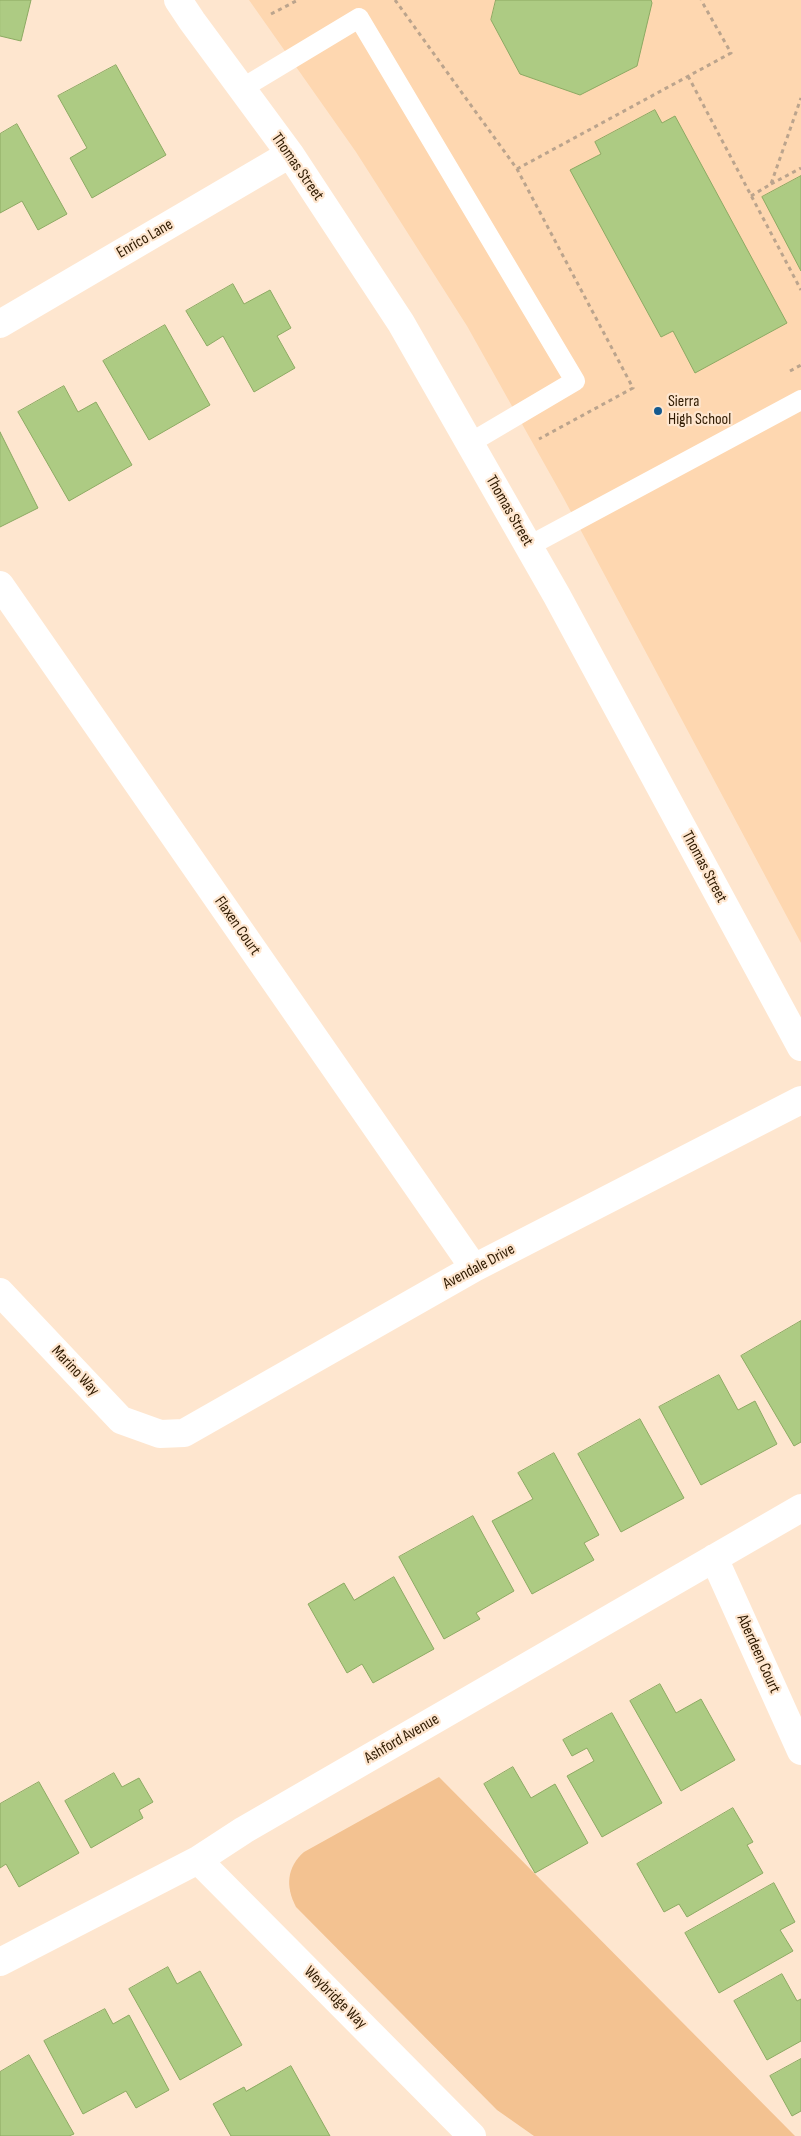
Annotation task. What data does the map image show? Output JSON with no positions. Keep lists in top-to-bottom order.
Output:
{
  "streets": {
    "street": [
      "Thomas Street",
      "Enrico Lane",
      "Flaxen Court",
      "Avendale Drive",
      "Marino Way",
      "Aberdeen Court",
      "Ashford Avenue",
      "Weybridge Way"
    ]
  },
  "crossings": [
    ["Thomas Street", "Enrico Lane"],
    ["Flaxen Court", "Avendale Drive"],
    ["Avendale Drive", "Marino Way"],
    ["Aberdeen Court", "Ashford Avenue"],
    ["Ashford Avenue", "Weybridge Way"]
  ],
  "places": ["Sierra High School"]
}
